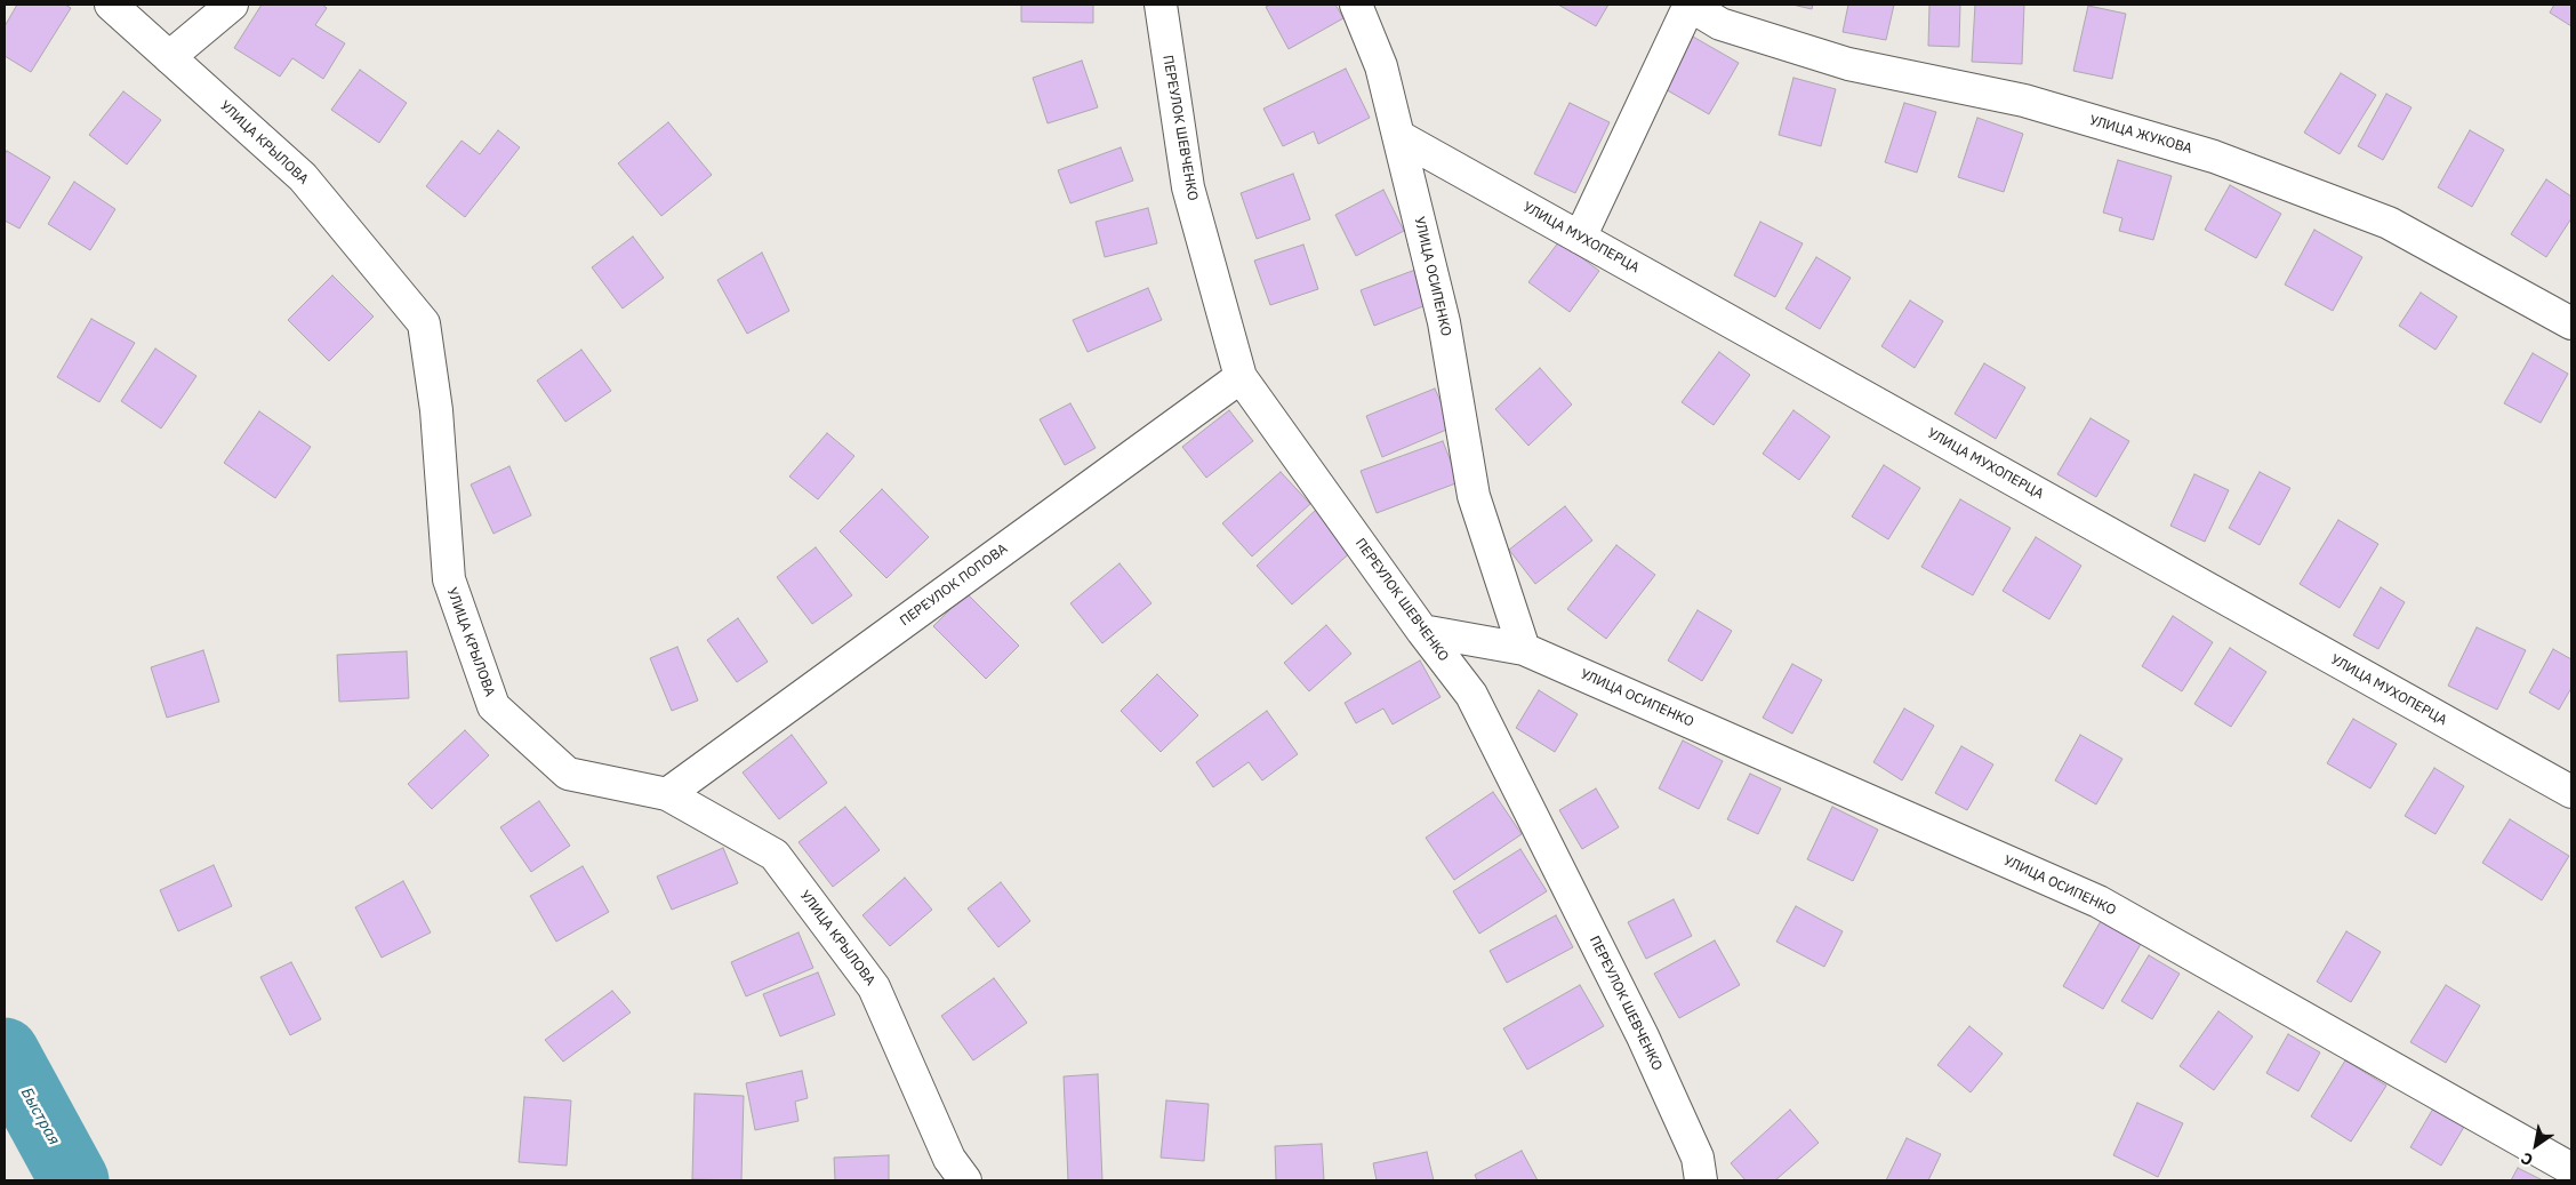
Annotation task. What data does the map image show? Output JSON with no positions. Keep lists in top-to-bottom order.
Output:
{
  "streets": {
    "street": [
      "ПЕРЕУЛОК ШЕВЧЕНКО",
      "УЛИЦА ЖУКОВА",
      "УЛИЦА КРЫЛОВА",
      "УЛИЦА МУХОПЕРЦА",
      "УЛИЦА ОСИПЕНКО",
      "ПЕРЕУЛОК ПОПОВА"
    ]
  },
  "crossings": [
    ["ПЕРЕУЛОК ШЕВЧЕНКО", "УЛИЦА ОСИПЕНКО"],
    ["ПЕРЕУЛОК ШЕВЧЕНКО", "ПЕРЕУЛОК ПОПОВА"],
    ["УЛИЦА КРЫЛОВА", "ПЕРЕУЛОК ПОПОВА"],
    ["УЛИЦА МУХОПЕРЦА", "УЛИЦА ОСИПЕНКО"]
  ],
  "water": ["Быстрая"],
  "north": "bottom left"
}
